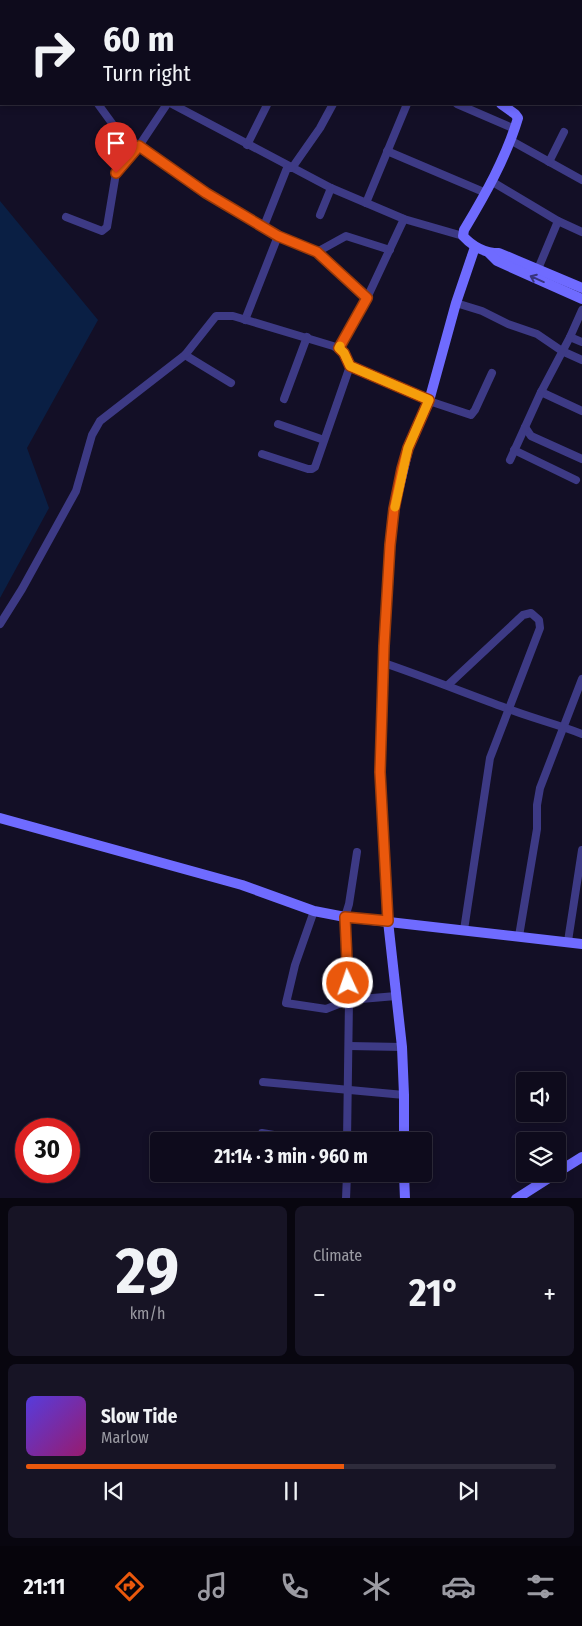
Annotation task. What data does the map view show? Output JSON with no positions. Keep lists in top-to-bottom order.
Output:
{
  "page": {
    "turn": ["60 m", "Turn right"],
    "limit": "30",
    "trip": "21:14 · 3 min · 960 m",
    "tile": [
      ["29", "km/h"],
      "Climate"
    ],
    "heat": ["−", "21°", "+"],
    "song": ["Slow Tide", "Marlow"],
    "tabs": "21:11"
  }
}
